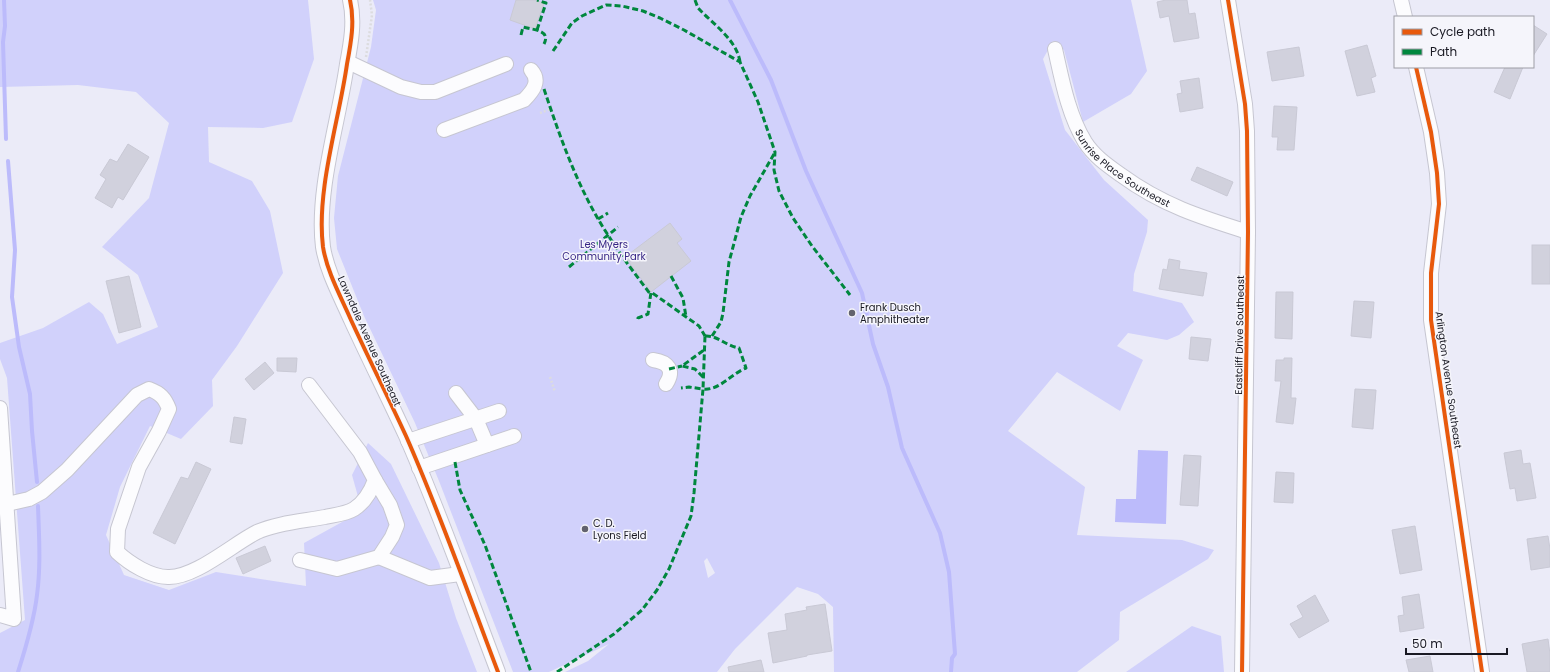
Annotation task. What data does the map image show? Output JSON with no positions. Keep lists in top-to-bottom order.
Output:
{
  "streets": {
    "street": [
      "Sunrise Place Southeast",
      "Eastcliff Drive Southeast",
      "Lawndale Avenue Southeast",
      "Arlington Avenue Southeast"
    ]
  },
  "crossings": [
    ["Sunrise Place Southeast", "Eastcliff Drive Southeast"]
  ],
  "parks": ["Les Myers Community Park"],
  "places": ["Frank Dusch Amphitheater", "C. D. Lyons Field"],
  "legend": ["Cycle path", "Path"],
  "scale_bar": "50 m"
}
